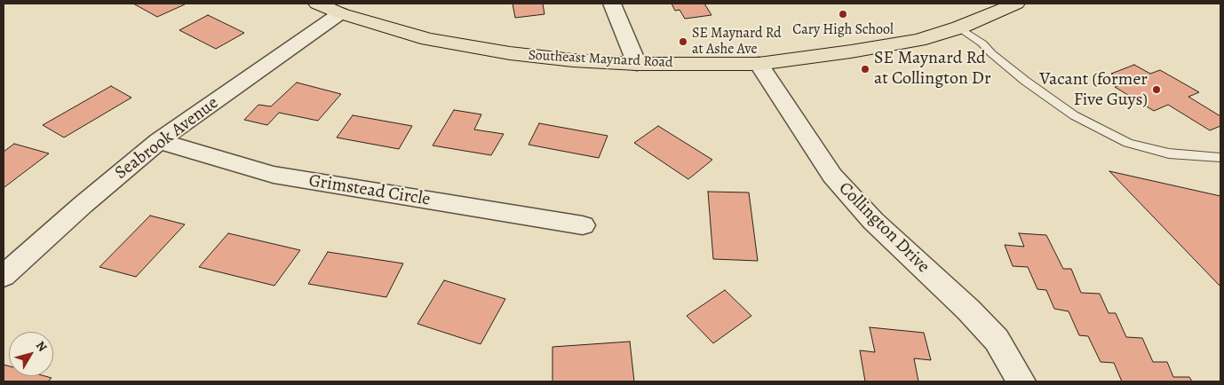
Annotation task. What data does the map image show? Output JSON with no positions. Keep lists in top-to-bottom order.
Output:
{
  "streets": {
    "main road": ["Southeast Maynard Road"],
    "street": ["Seabrook Avenue", "Grimstead Circle", "Collington Drive"]
  },
  "crossings": [
    ["Southeast Maynard Road", "Seabrook Avenue"],
    ["Southeast Maynard Road", "Collington Drive"],
    ["Seabrook Avenue", "Grimstead Circle"]
  ],
  "places": [
    "Cary High School",
    "SE Maynard Rd at Ashe Ave",
    "SE Maynard Rd at Collington Dr",
    "Vacant (former Five Guys)"
  ],
  "north": "top right"
}
